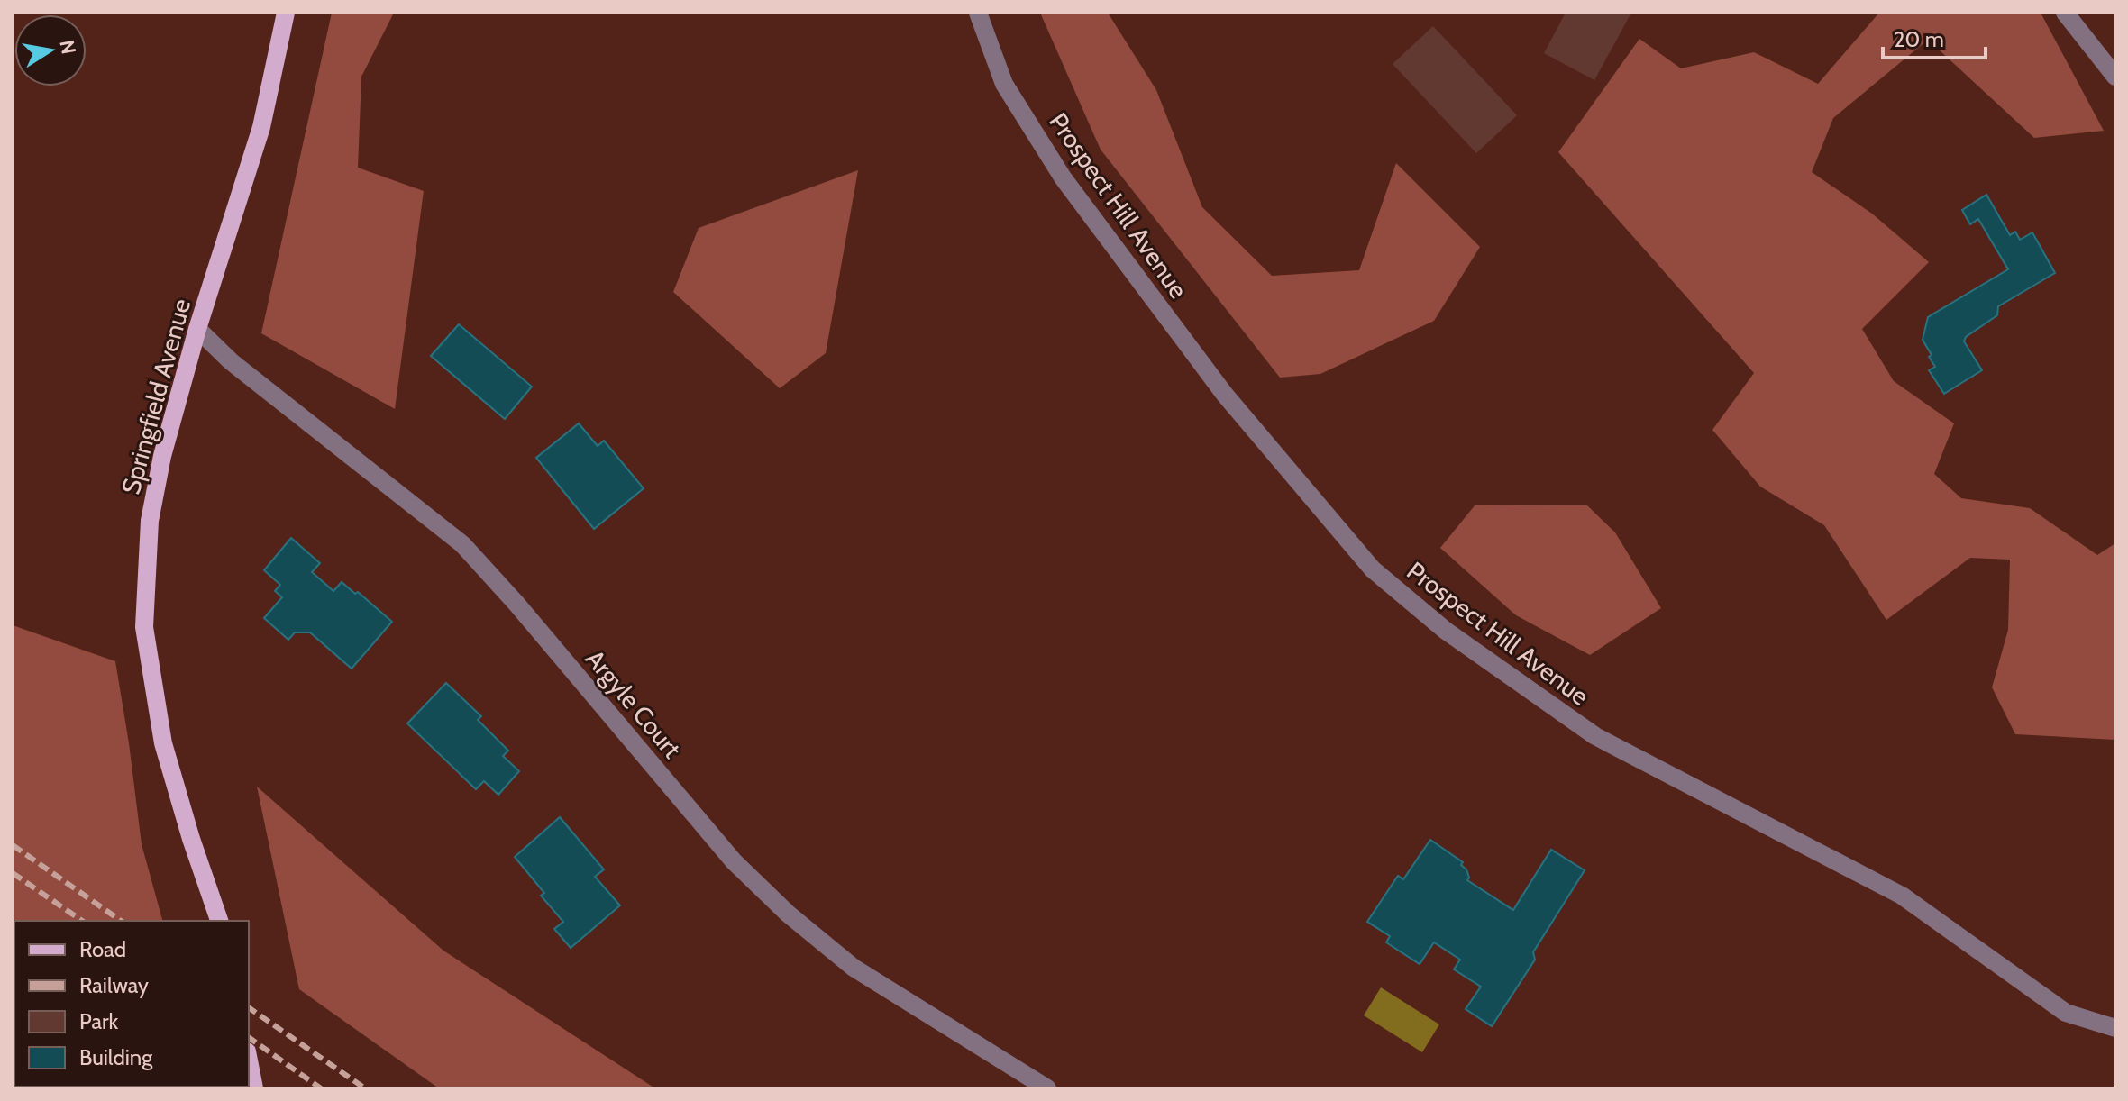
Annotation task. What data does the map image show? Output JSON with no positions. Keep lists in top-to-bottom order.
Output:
{
  "streets": {
    "main road": ["Springfield Avenue"],
    "street": ["Prospect Hill Avenue", "Argyle Court"]
  },
  "crossings": [
    ["Springfield Avenue", "Argyle Court"]
  ],
  "legend": [
    "Road",
    "Railway",
    "Park",
    "Building"
  ],
  "scale_bar": "20 m",
  "north": "right"
}
